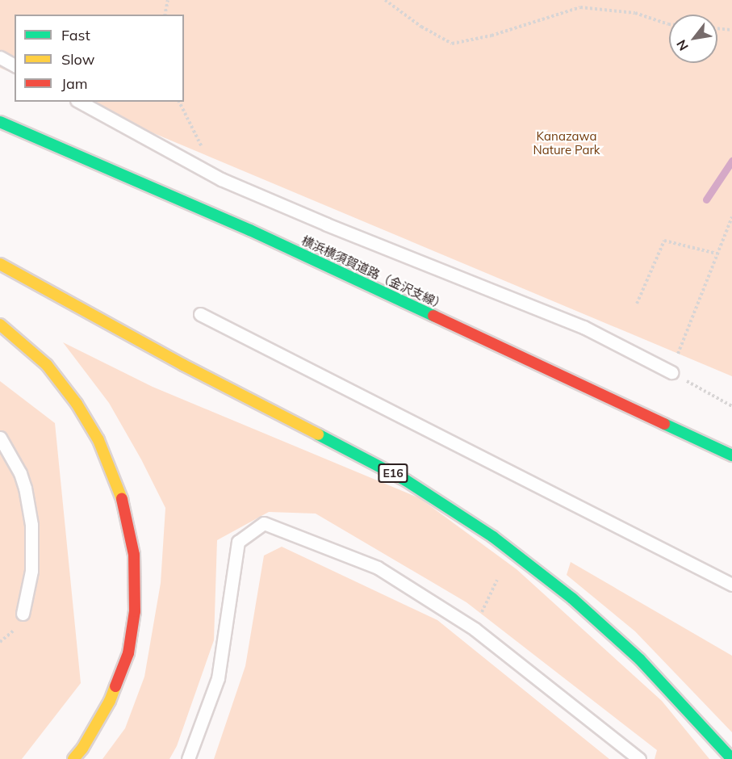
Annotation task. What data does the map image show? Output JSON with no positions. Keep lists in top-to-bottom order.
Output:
{
  "streets": {
    "highway": ["横浜横須賀道路（金沢支線）", "E16"]
  },
  "parks": ["Kanazawa Nature Park"],
  "legend": ["Fast", "Slow", "Jam"],
  "north": "bottom left"
}
